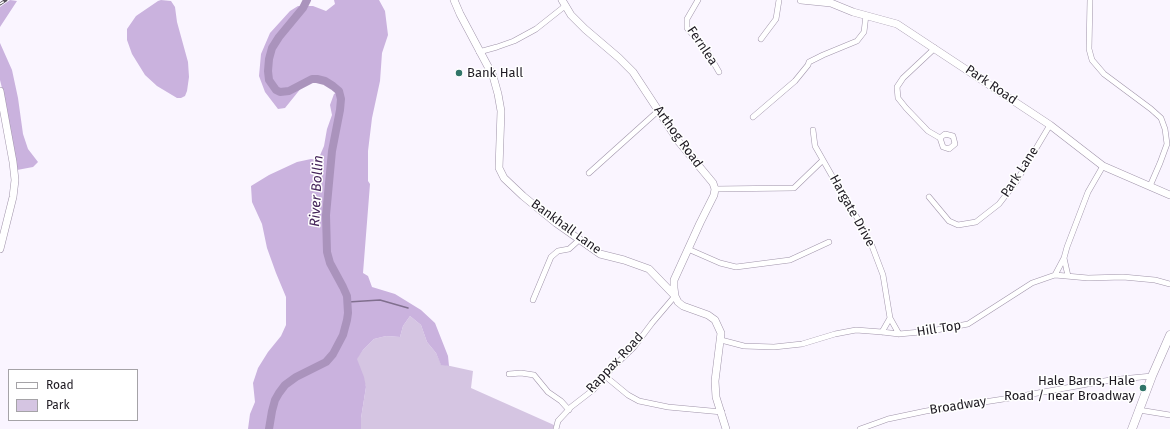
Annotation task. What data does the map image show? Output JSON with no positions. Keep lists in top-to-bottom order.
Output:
{
  "streets": {
    "street": [
      "Fernlea",
      "Park Road",
      "Arthog Road",
      "Park Lane",
      "Hargate Drive",
      "Bankhall Lane",
      "Hill Top",
      "Rappax Road",
      "Broadway"
    ]
  },
  "crossings": [
    ["Park Road", "Park Lane"],
    ["Hargate Drive", "Hill Top"],
    ["Bankhall Lane", "Hill Top"],
    ["Bankhall Lane", "Rappax Road"]
  ],
  "water": ["River Bollin"],
  "places": ["Bank Hall", "Hale Barns, Hale Road / near Broadway"],
  "legend": ["Road", "Park"]
}
